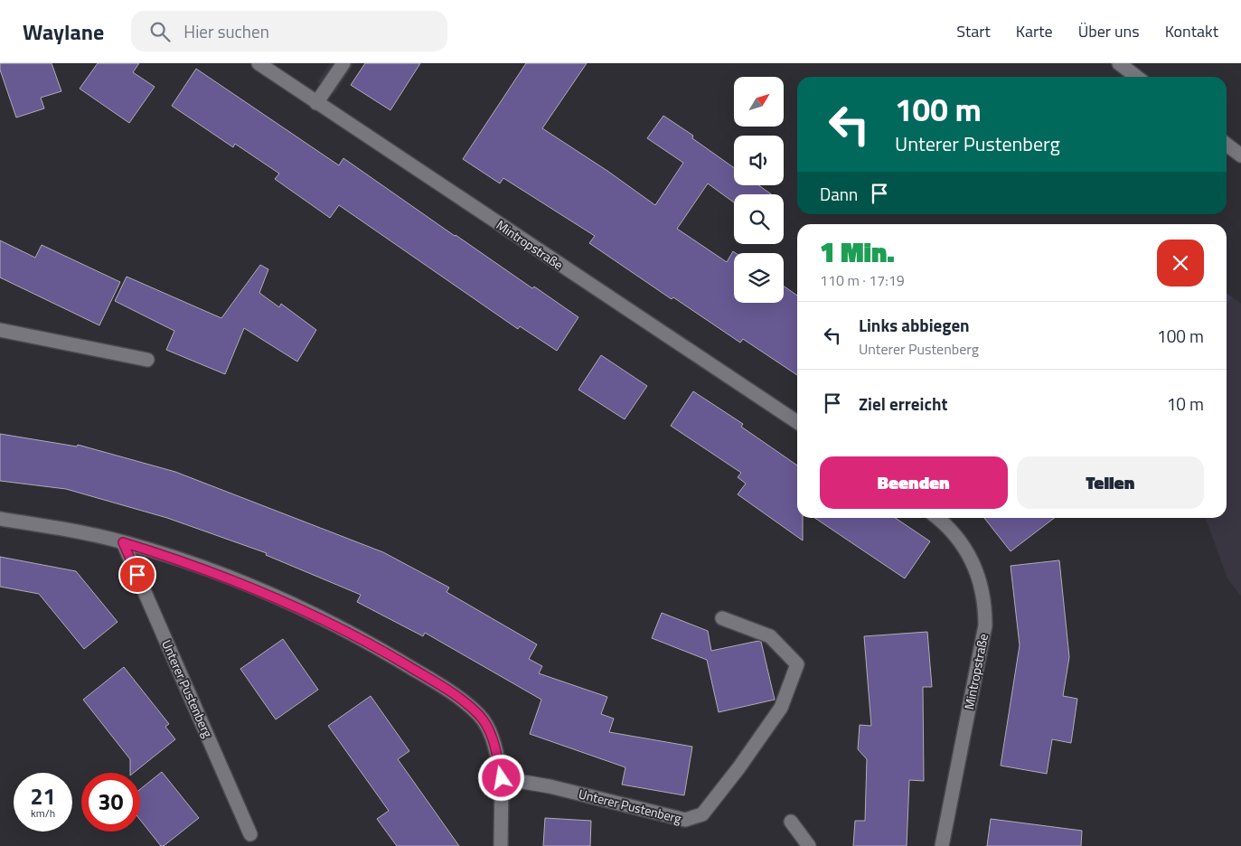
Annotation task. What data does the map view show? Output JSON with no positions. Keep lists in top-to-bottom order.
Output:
{
  "streets": {
    "street": ["Mintropstraße", "Unterer Pustenberg"]
  },
  "north": "top right",
  "page": {
    "header": "Waylane",
    "search": "Hier suchen",
    "nav": [
      "Start",
      "Karte",
      "Über uns",
      "Kontakt"
    ],
    "turn": ["100 m", "Unterer Pustenberg"],
    "then": "Dann",
    "heading": ["1 Min.", "110 m · 17:19"],
    "list": [
      {
        "name": "Links abbiegen",
        "note": "Unterer Pustenberg",
        "value": "100 m"
      },
      {
        "name": "Ziel erreicht",
        "value": "10 m"
      }
    ],
    "buttons": ["Beenden", "Teilen"],
    "speed": "21 km/h",
    "limit": "30"
  }
}
